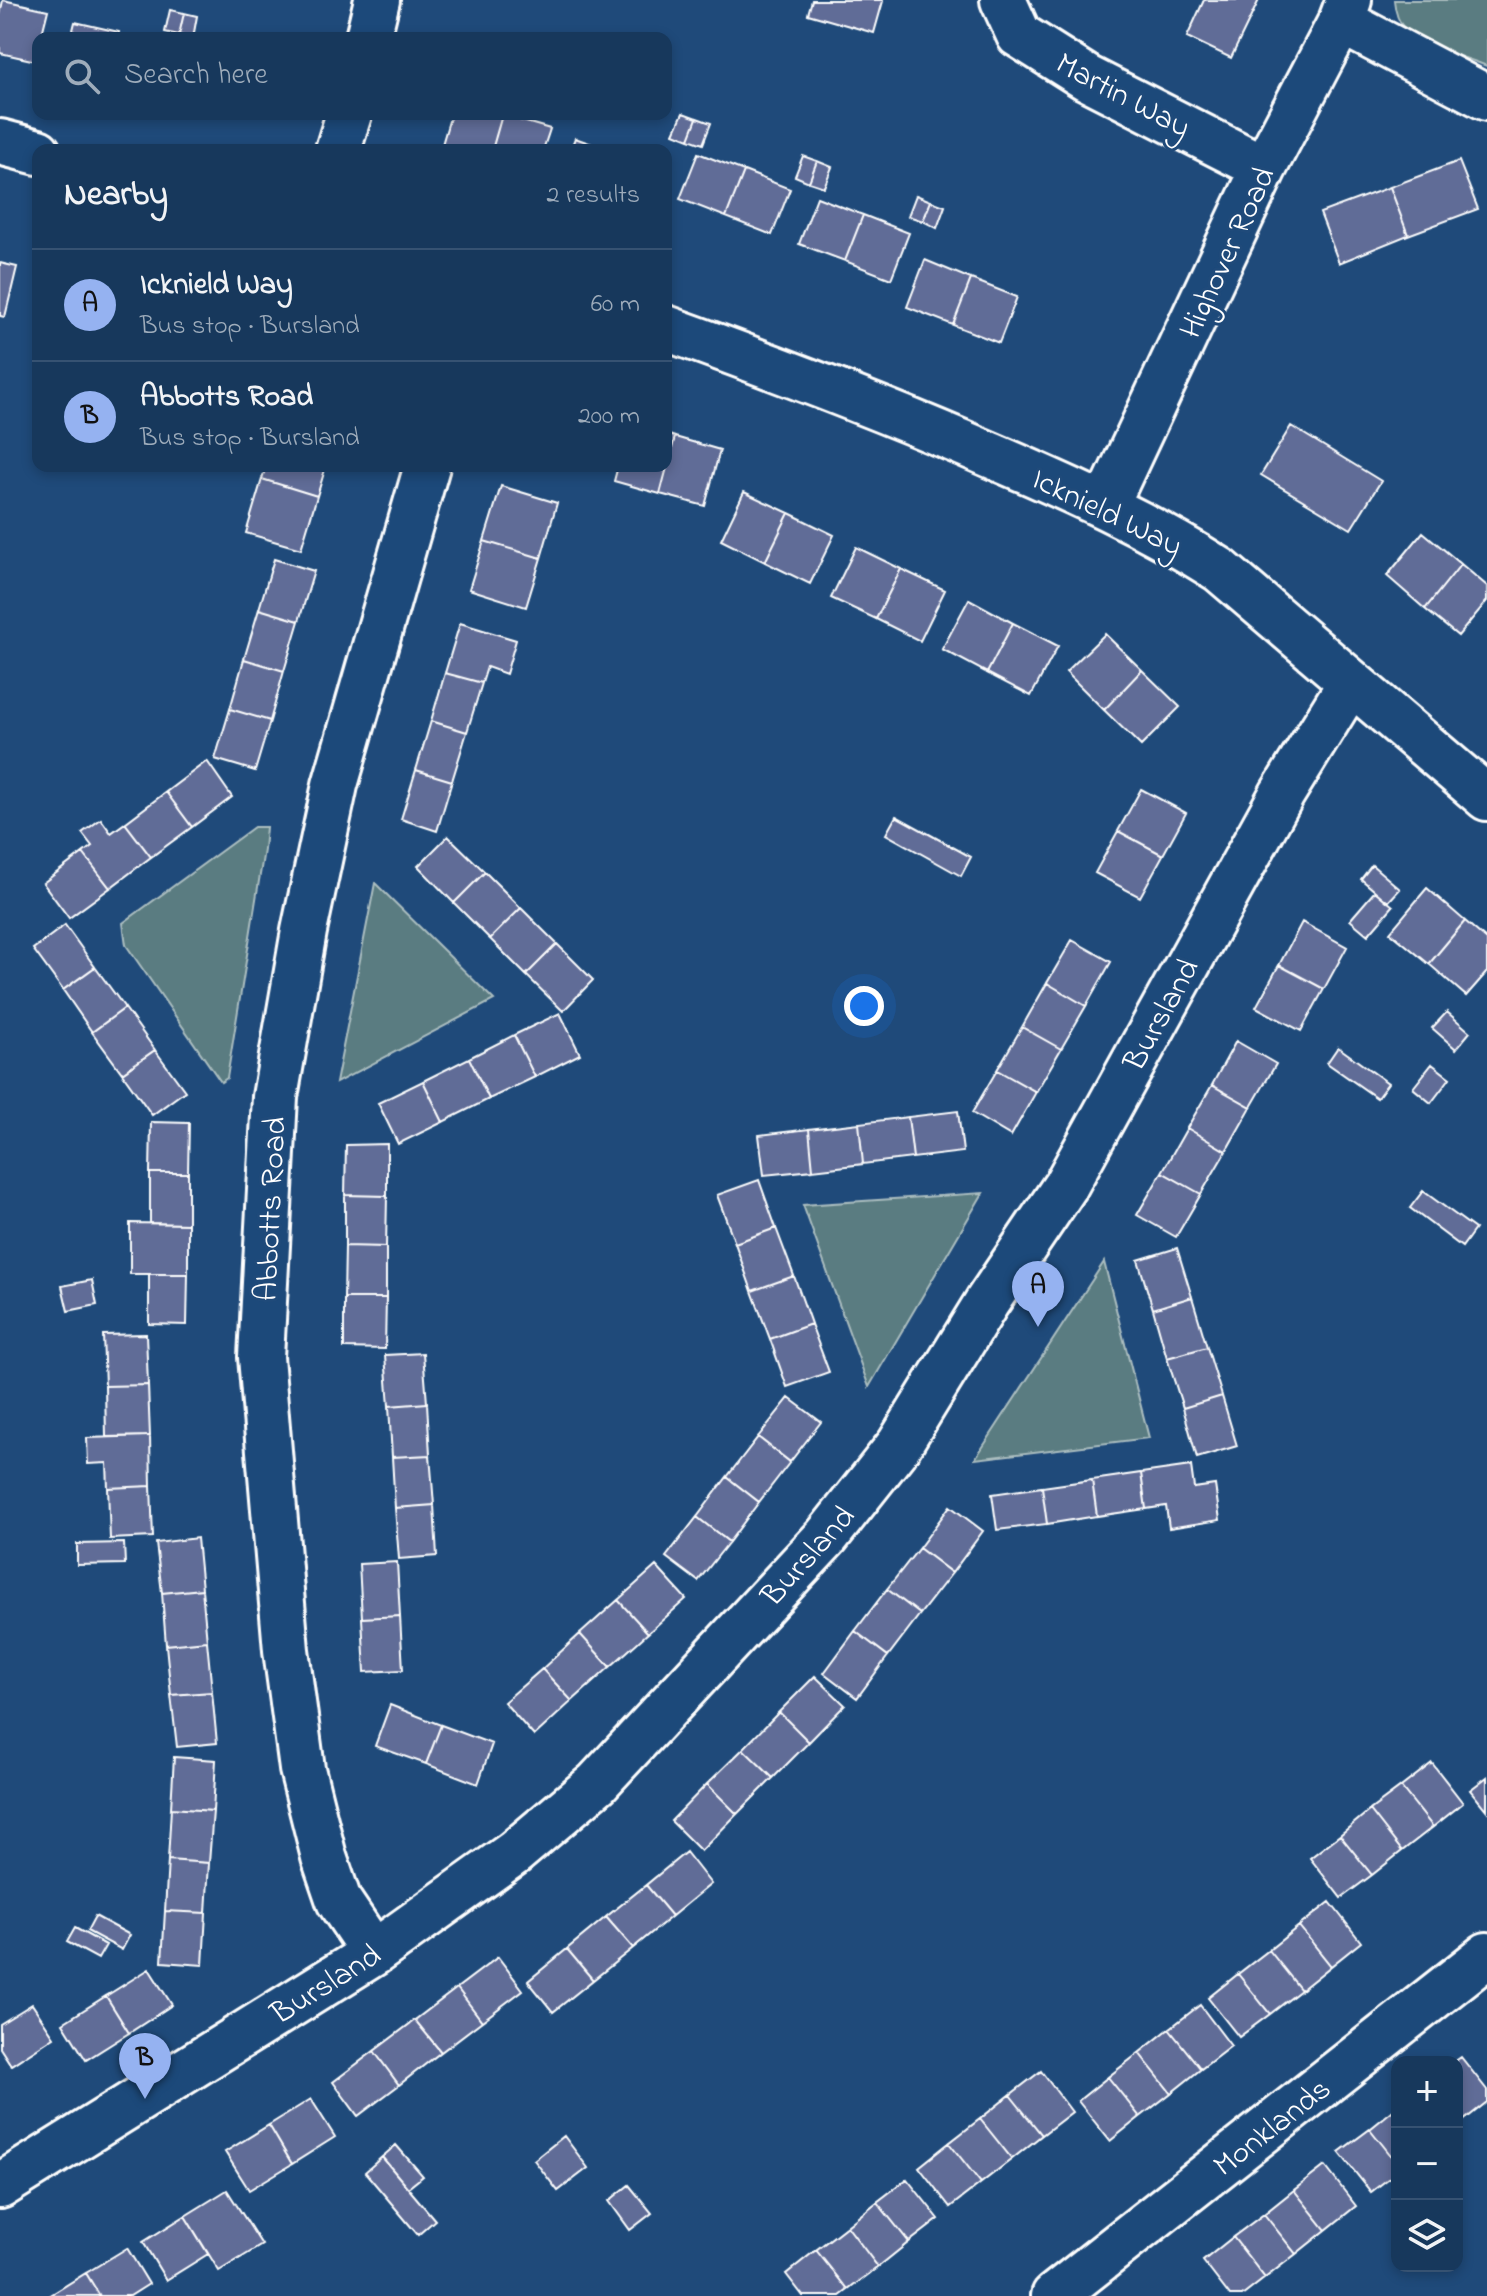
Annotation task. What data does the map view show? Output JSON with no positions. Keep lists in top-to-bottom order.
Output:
{
  "streets": {
    "street": [
      "Martin Way",
      "Highover Road",
      "Icknield Way",
      "Bursland",
      "Abbotts Road",
      "Monklands"
    ]
  },
  "crossings": [
    ["Martin Way", "Highover Road"],
    ["Highover Road", "Icknield Way"],
    ["Icknield Way", "Bursland"],
    ["Bursland", "Abbotts Road"]
  ],
  "page": {
    "search": "Search here",
    "heading": ["Nearby", "2 results"],
    "list": [
      {
        "mark": "A",
        "name": "Icknield Way",
        "note": "Bus stop · Bursland",
        "value": "60 m"
      },
      {
        "mark": "B",
        "name": "Abbotts Road",
        "note": "Bus stop · Bursland",
        "value": "200 m"
      }
    ],
    "pins": ["A", "B"],
    "map_buttons": ["+", "−"]
  }
}
